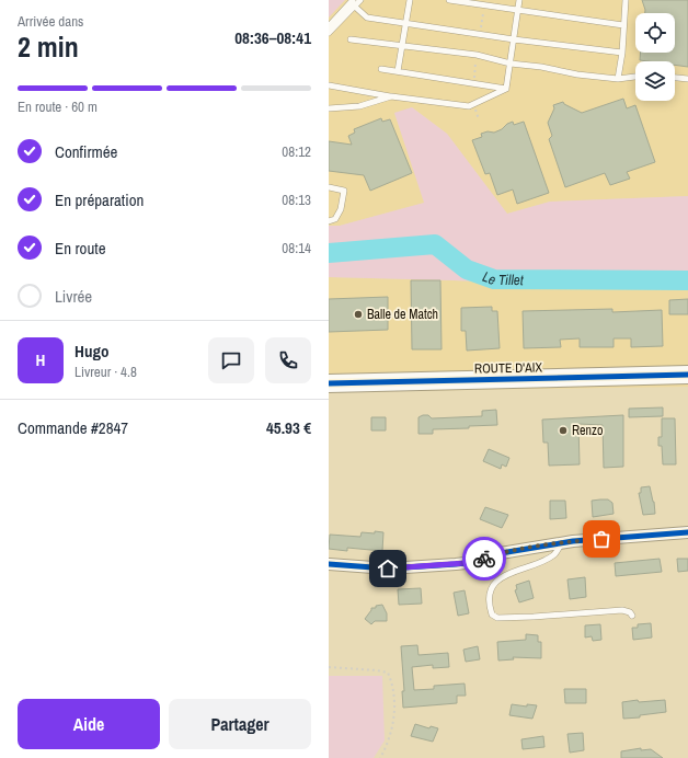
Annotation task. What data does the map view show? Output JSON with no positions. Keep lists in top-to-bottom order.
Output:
{
  "streets": {
    "main road": ["ROUTE D'AIX"]
  },
  "water": ["Le Tillet"],
  "places": ["Balle de Match", "Renzo"],
  "page": {
    "heading": ["2 min", "Arrivée dans", "08:36–08:41"],
    "panel": [
      "Hugo",
      "Livreur · 4.8",
      "Commande #2847",
      "45.93 €"
    ],
    "bar": "En route · 60 m",
    "list": [
      ["Confirmée", "08:12"],
      ["En préparation", "08:13"],
      ["En route", "08:14"],
      "Livrée"
    ],
    "round": "H",
    "buttons": ["Aide", "Partager"]
  }
}
